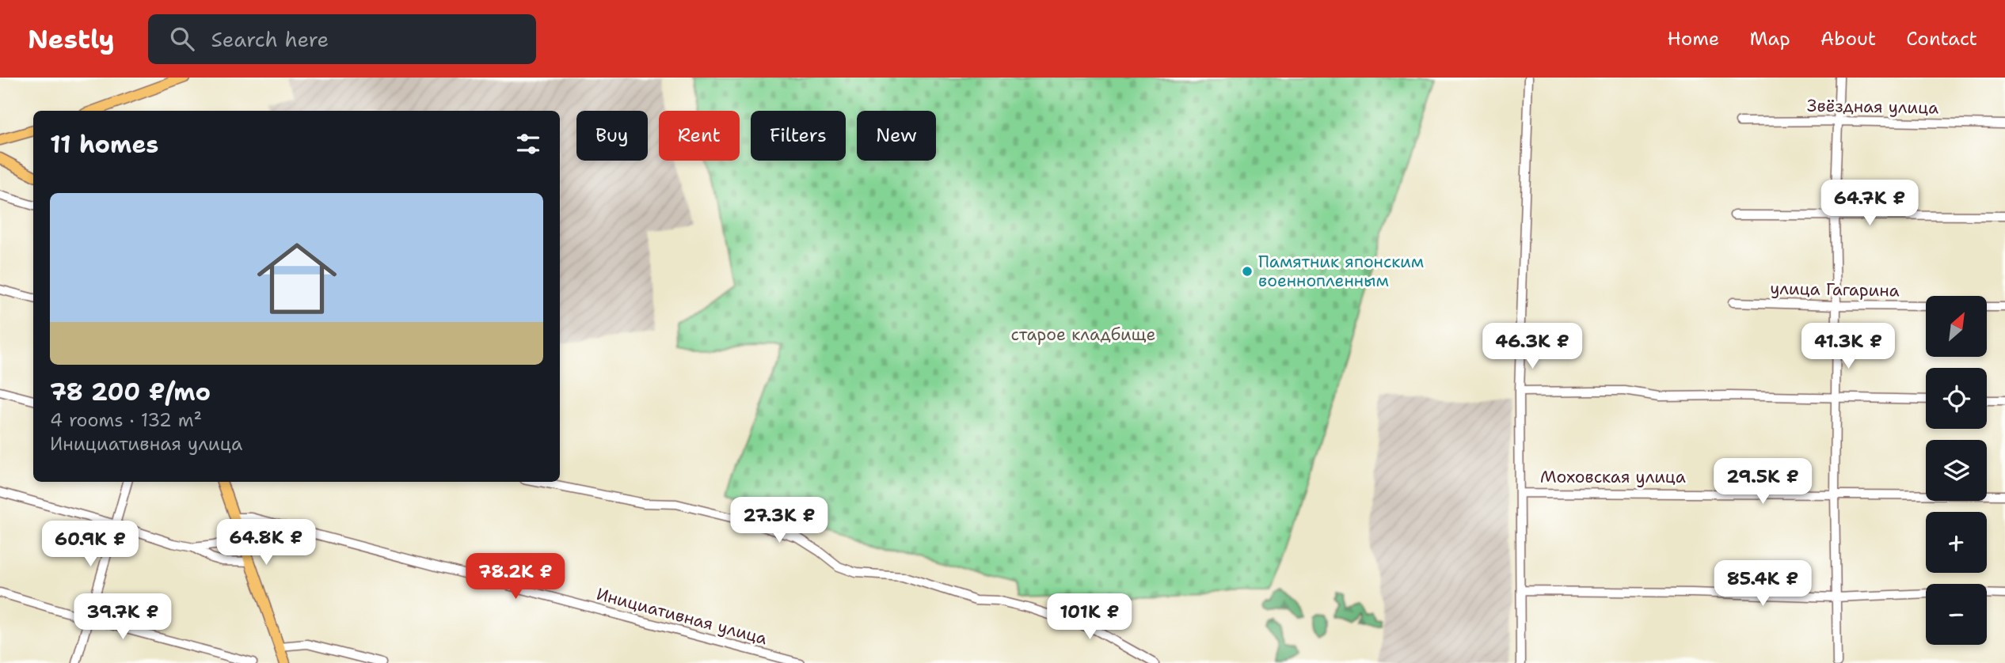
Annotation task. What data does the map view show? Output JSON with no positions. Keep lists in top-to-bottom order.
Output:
{
  "streets": {
    "street": [
      "Звёздная улица",
      "улица Гагарина",
      "Моховская улица",
      "Инициативная улица"
    ]
  },
  "parks": ["старое кладбище"],
  "places": ["Памятник японским военнопленным"],
  "north": "top right",
  "page": {
    "header": "Nestly",
    "search": "Search here",
    "nav": [
      "Home",
      "Map",
      "About",
      "Contact"
    ],
    "chip": [
      "Buy",
      "Rent",
      "Filters",
      "New"
    ],
    "heading": "11 homes",
    "list": [
      {
        "name": "78 200 ₽/mo",
        "note": "4 rooms · 132 m² · Инициативная улица"
      }
    ],
    "price": [
      "64.7K ₽",
      "46.3K ₽",
      "41.3K ₽",
      "29.5K ₽",
      "27.3K ₽",
      "64.8K ₽",
      "60.9K ₽",
      "78.2K ₽",
      "85.4K ₽",
      "39.7K ₽",
      "101K ₽"
    ],
    "map_buttons": ["+", "−"]
  }
}
